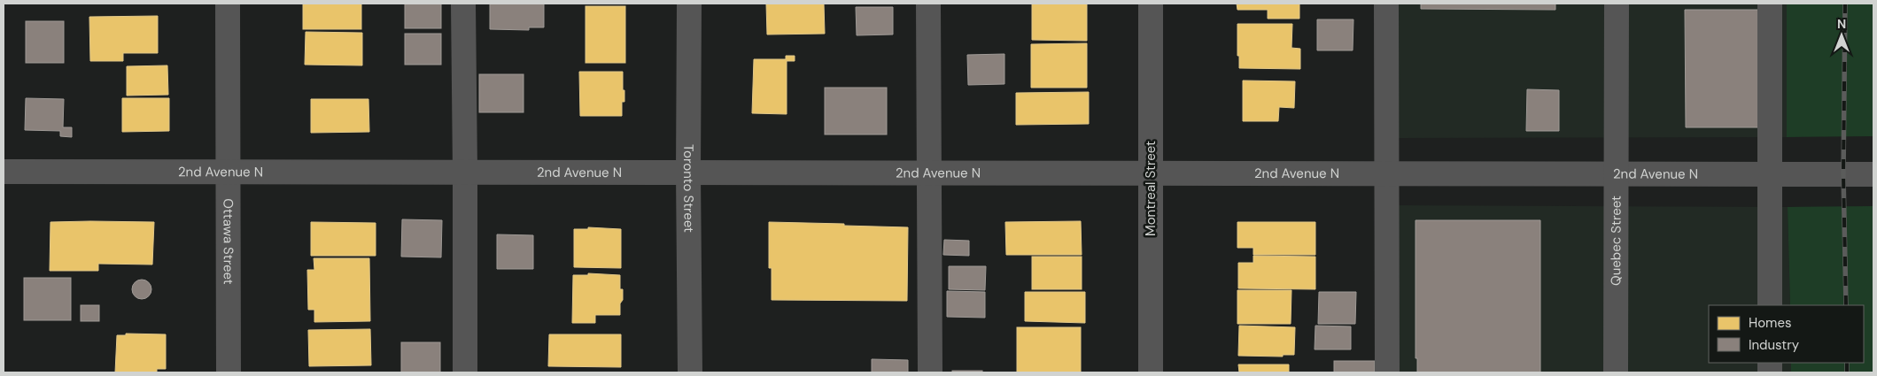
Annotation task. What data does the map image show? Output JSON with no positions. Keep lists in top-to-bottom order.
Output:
{
  "streets": {
    "street": [
      "2nd Avenue N",
      "Toronto Street",
      "Montreal Street",
      "Ottawa Street",
      "Quebec Street"
    ]
  },
  "crossings": [
    ["2nd Avenue N", "Toronto Street"],
    ["2nd Avenue N", "Montreal Street"],
    ["2nd Avenue N", "Ottawa Street"],
    ["2nd Avenue N", "Quebec Street"]
  ],
  "legend": ["Homes", "Industry"],
  "north": "top"
}
